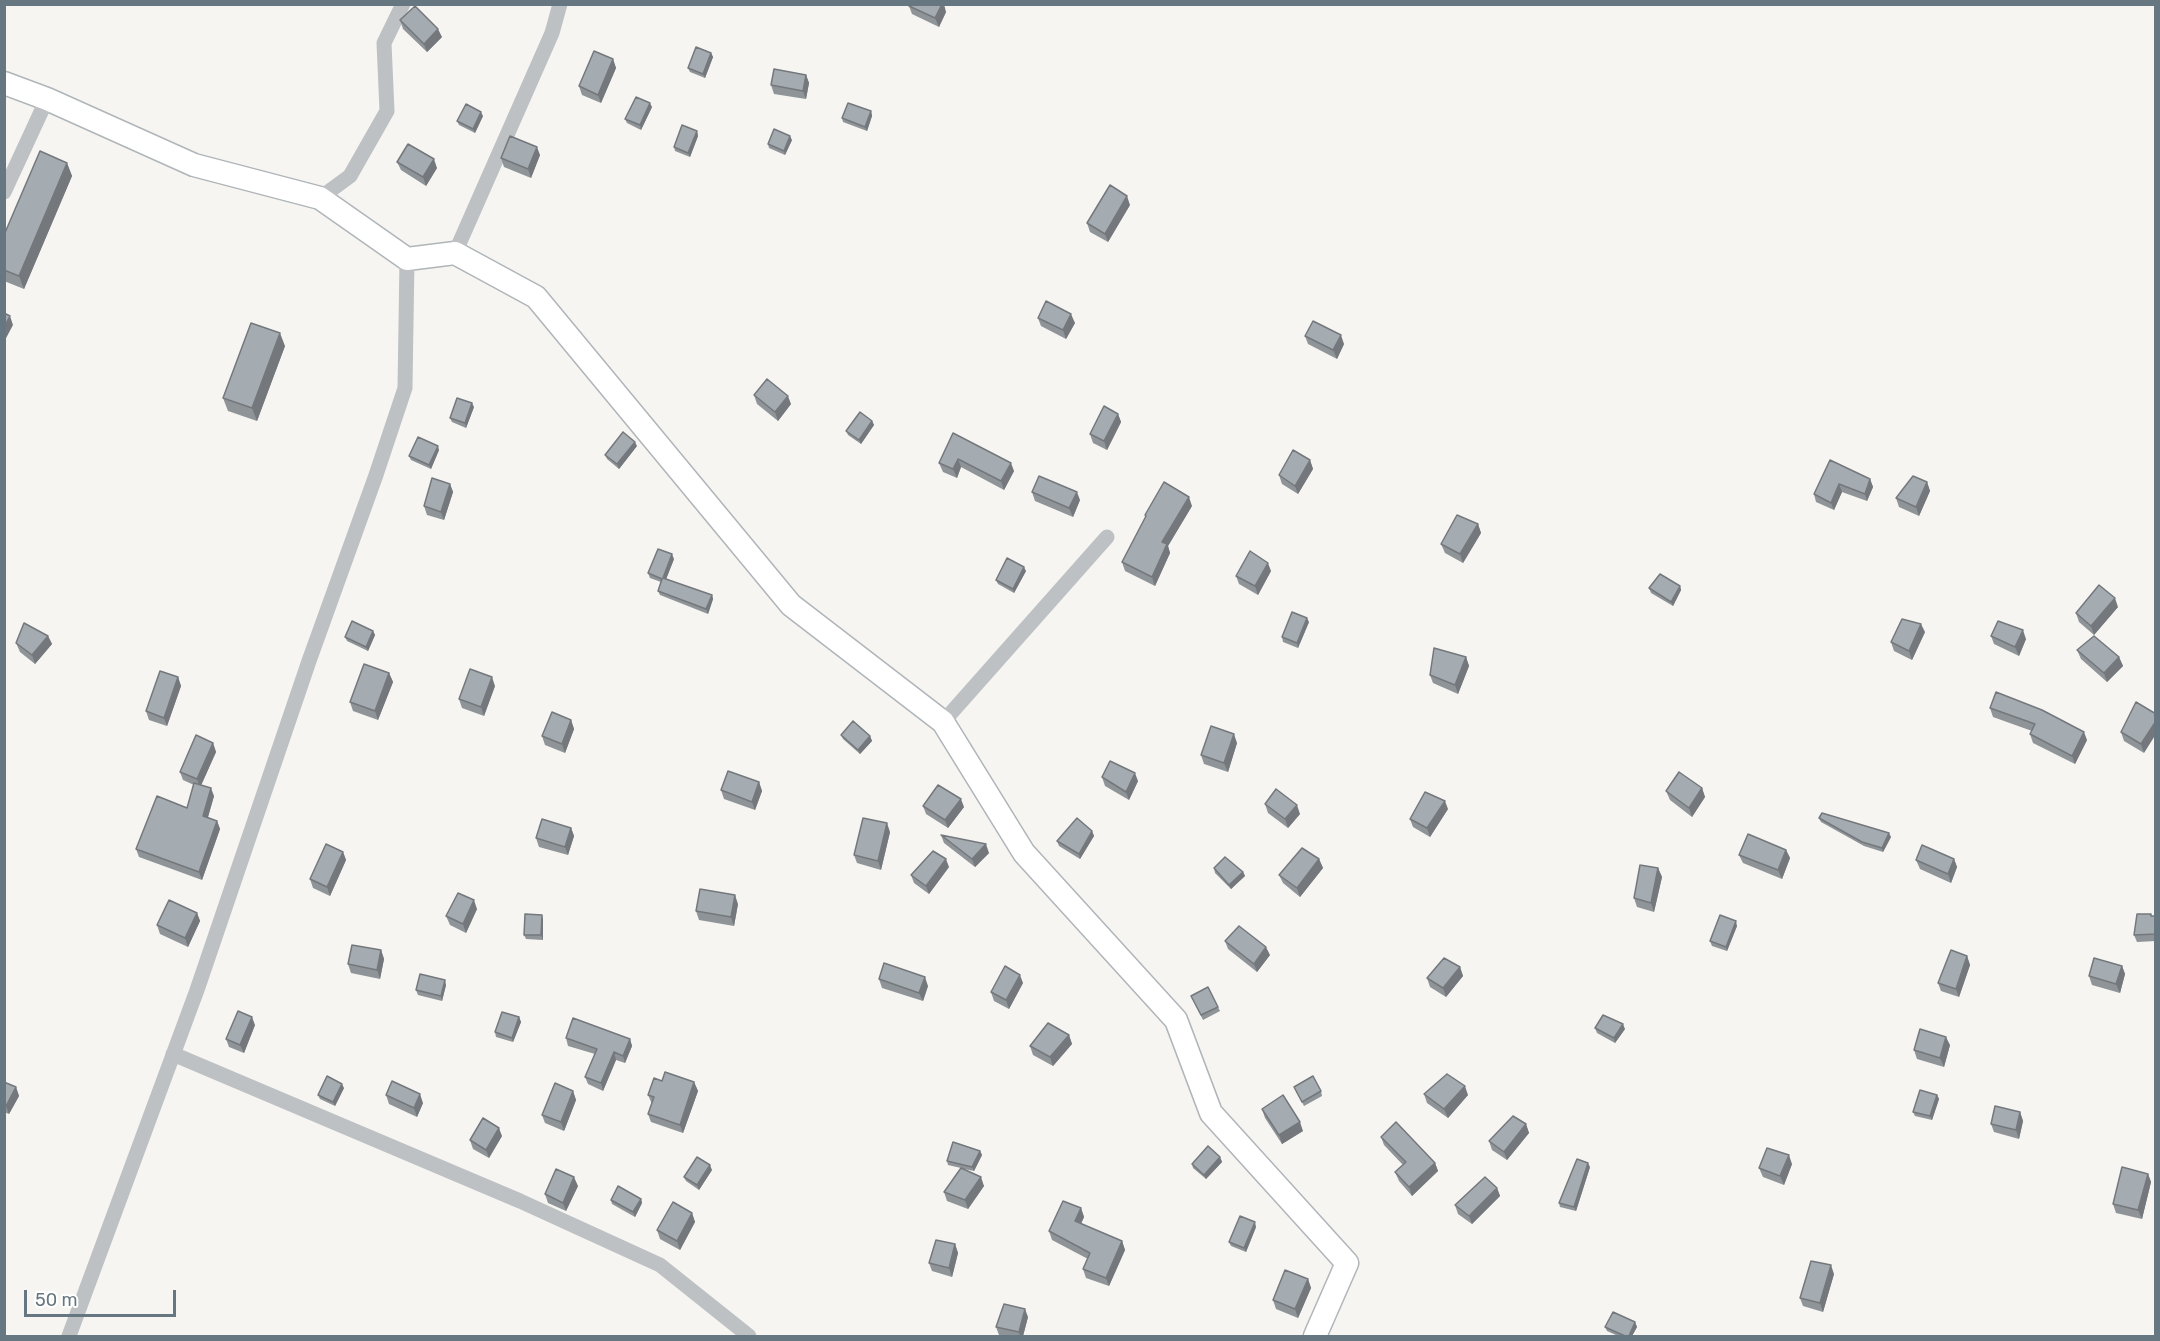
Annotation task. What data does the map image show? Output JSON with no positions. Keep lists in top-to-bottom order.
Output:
{
  "scale_bar": "50 m"
}
